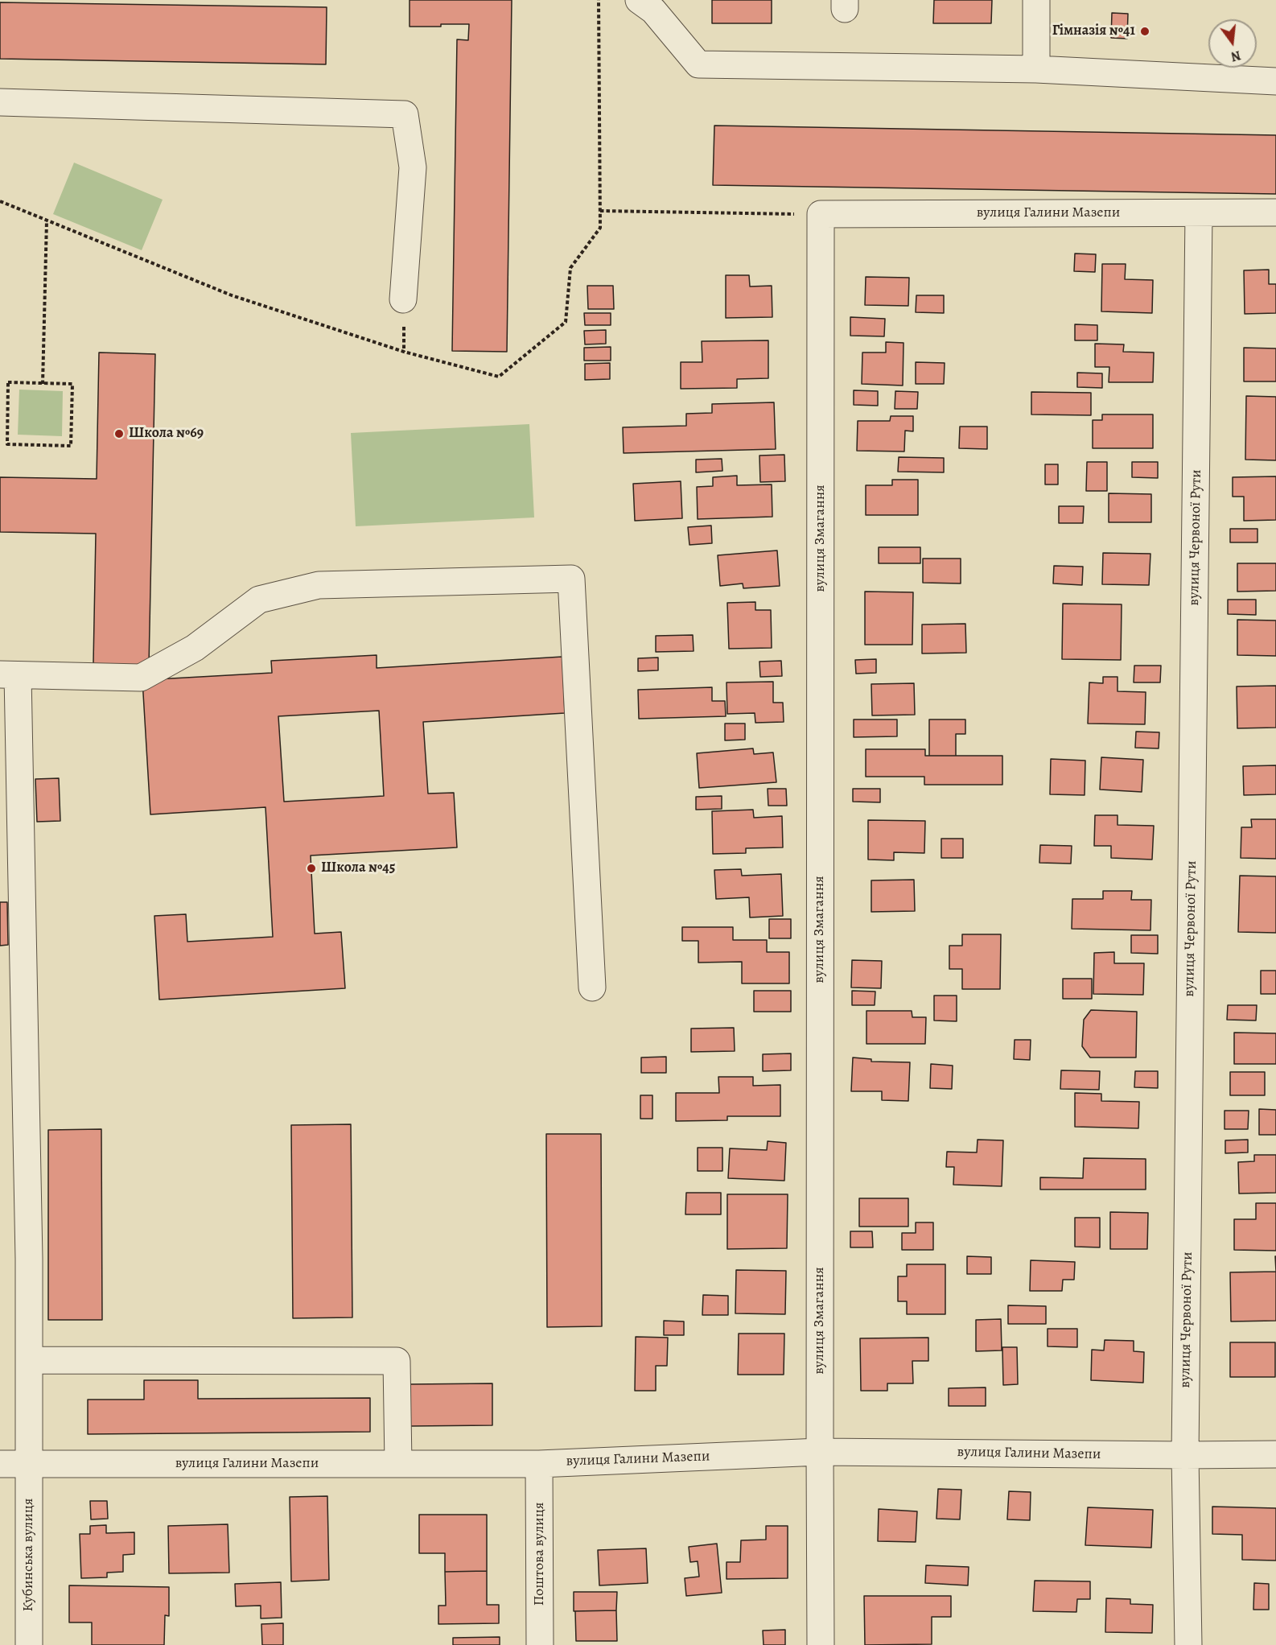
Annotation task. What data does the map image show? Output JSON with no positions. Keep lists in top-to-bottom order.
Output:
{
  "streets": {
    "street": [
      "вулиця Галини Мазепи",
      "вулиця Червоної Рути",
      "вулиця Змагання",
      "Поштова вулиця",
      "Кубинська вулиця"
    ]
  },
  "crossings": [
    ["вулиця Галини Мазепи", "вулиця Червоної Рути"],
    ["вулиця Галини Мазепи", "вулиця Змагання"],
    ["вулиця Галини Мазепи", "Поштова вулиця"],
    ["вулиця Галини Мазепи", "Кубинська вулиця"]
  ],
  "places": ["Гімназія №41", "Школа №69", "Школа №45"],
  "north": "bottom"
}
